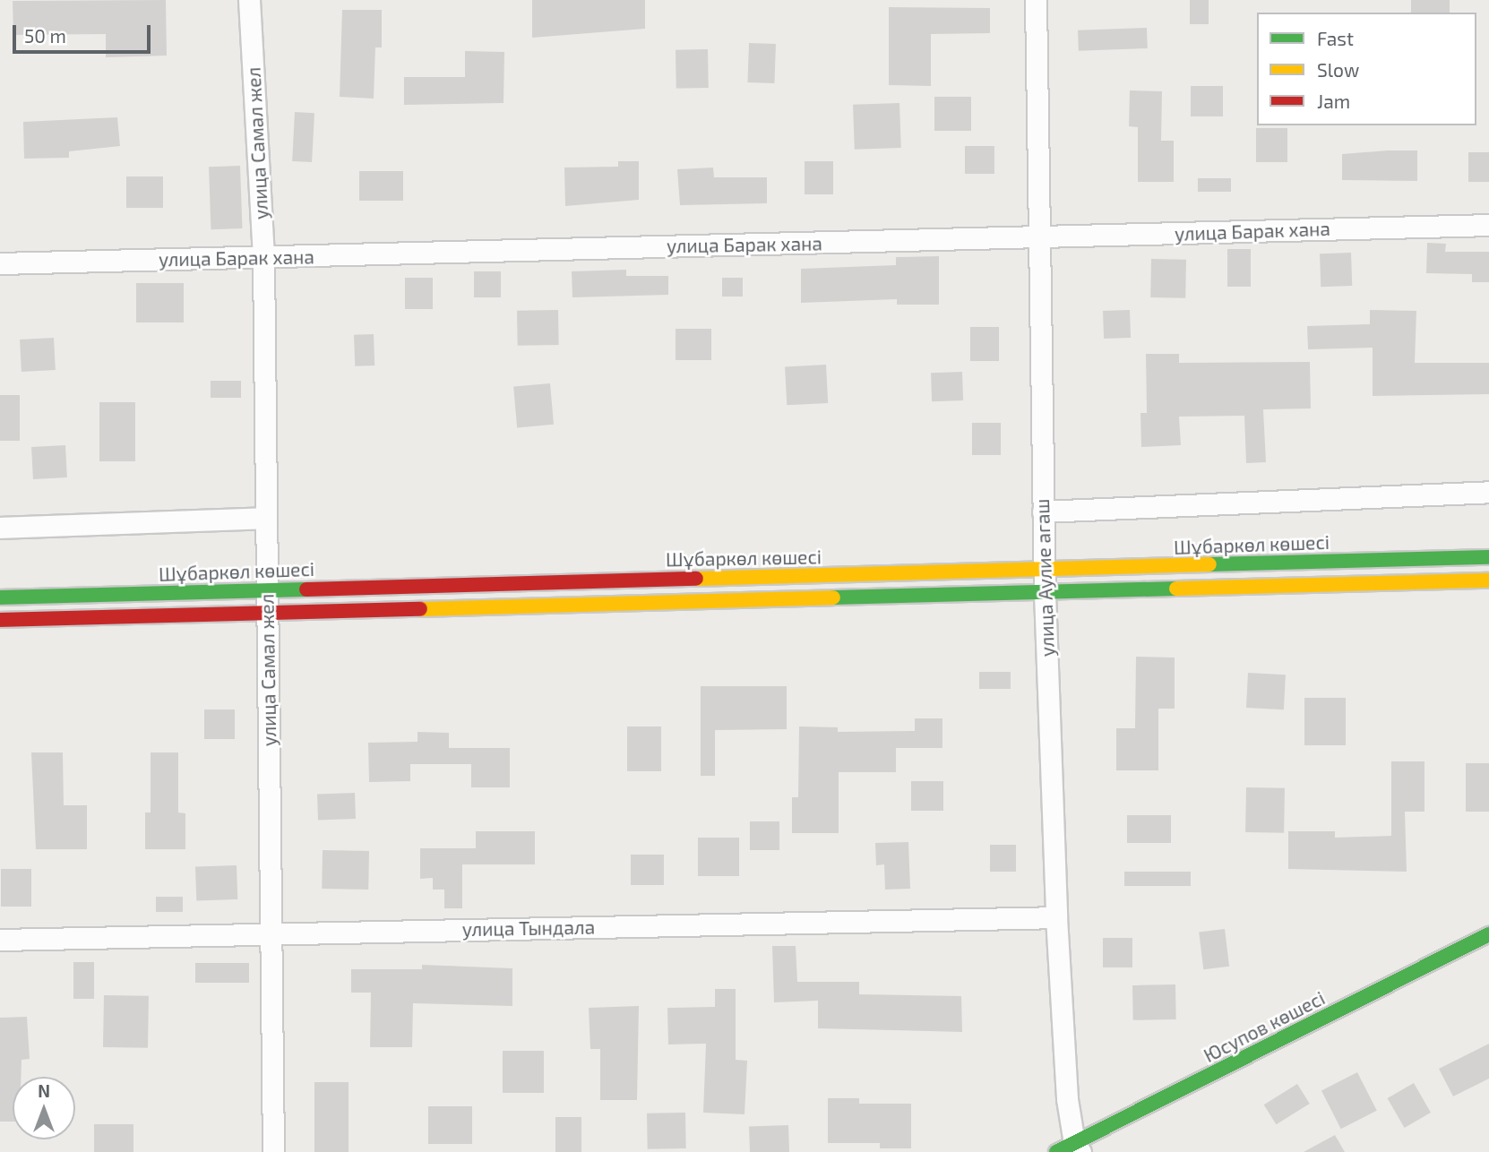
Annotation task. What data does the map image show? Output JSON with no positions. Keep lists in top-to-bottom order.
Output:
{
  "streets": {
    "street": [
      "улица Самал жел",
      "улица Барак хана",
      "Шұбаркөл көшесі",
      "улица Аулие агаш",
      "улица Тындала",
      "Юсупов көшесі"
    ]
  },
  "crossings": [
    ["улица Самал жел", "улица Барак хана"],
    ["улица Самал жел", "Шұбаркөл көшесі"],
    ["улица Самал жел", "улица Тындала"],
    ["улица Барак хана", "улица Аулие агаш"],
    ["Шұбаркөл көшесі", "улица Аулие агаш"],
    ["улица Аулие агаш", "улица Тындала"],
    ["улица Аулие агаш", "Юсупов көшесі"]
  ],
  "legend": ["Fast", "Slow", "Jam"],
  "scale_bar": "50 m",
  "north": "top"
}
